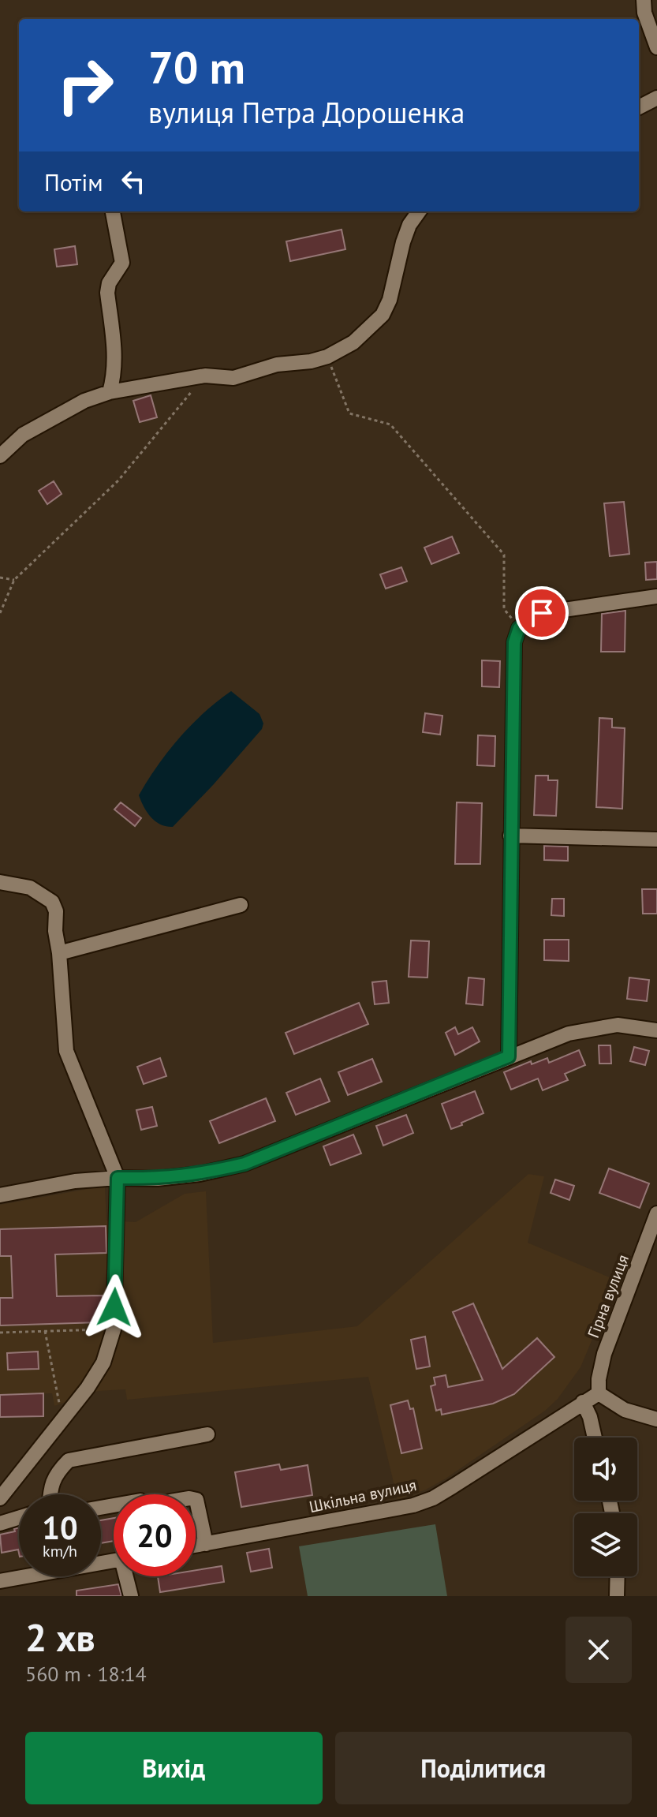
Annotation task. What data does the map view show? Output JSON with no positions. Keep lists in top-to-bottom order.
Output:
{
  "streets": {
    "street": ["Гірна вулиця", "Шкільна вулиця"]
  },
  "crossings": [
    ["Гірна вулиця", "Шкільна вулиця"]
  ],
  "page": {
    "turn": ["70 m", "вулиця Петра Дорошенка"],
    "then": "Потім",
    "speed": "10 km/h",
    "limit": "20",
    "heading": ["2 хв", "560 m · 18:14"],
    "buttons": ["Вихід", "Поділитися"]
  }
}
